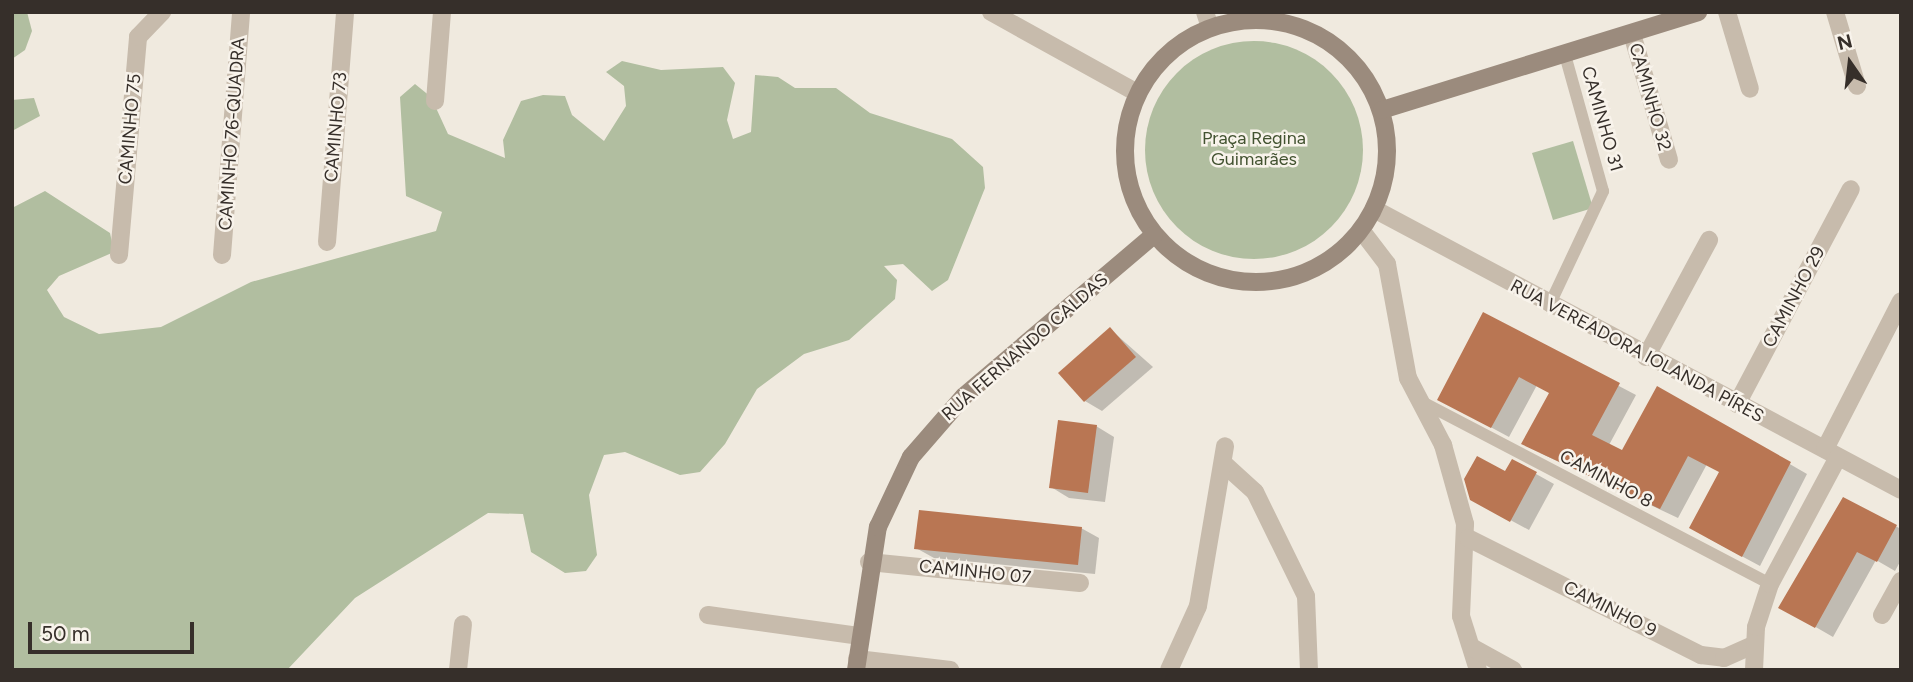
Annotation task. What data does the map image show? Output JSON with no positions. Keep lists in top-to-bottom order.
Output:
{
  "streets": {
    "street": [
      "CAMINHO 32",
      "CAMINHO 73",
      "CAMINHO 75",
      "CAMINHO 76-QUADRA",
      "CAMINHO 29",
      "RUA FERNANDO CALDAS",
      "RUA VEREADORA IOLANDA PÍRES",
      "CAMINHO 07",
      "CAMINHO 9"
    ],
    "lane": ["CAMINHO 31", "CAMINHO 8"]
  },
  "crossings": [
    ["CAMINHO 31", "RUA VEREADORA IOLANDA PÍRES"],
    ["CAMINHO 29", "RUA VEREADORA IOLANDA PÍRES"],
    ["RUA FERNANDO CALDAS", "CAMINHO 07"]
  ],
  "parks": ["Praça Regina Guimarães"],
  "scale_bar": "50 m",
  "north": "top"
}
